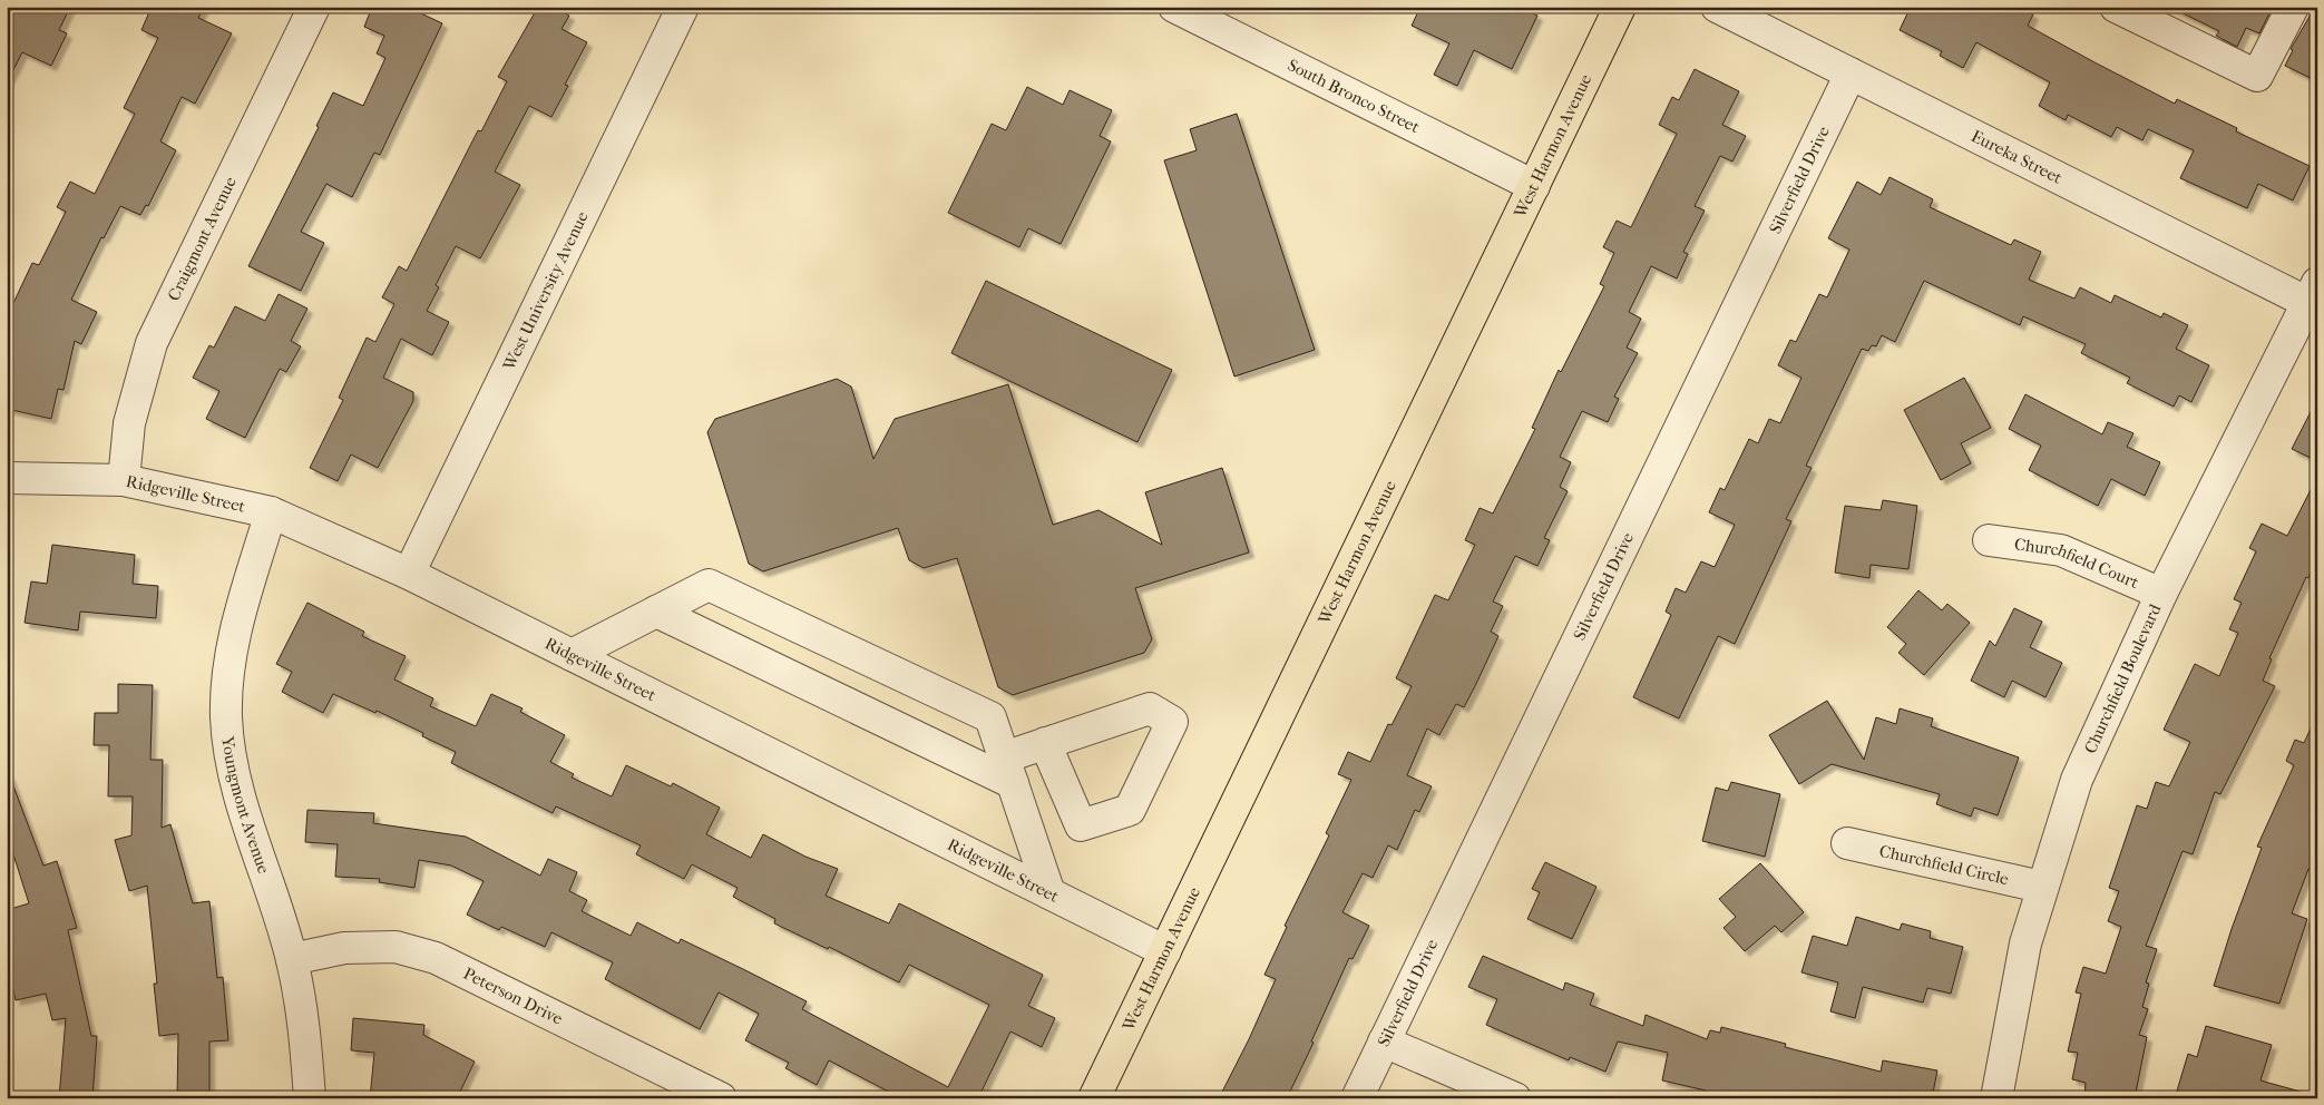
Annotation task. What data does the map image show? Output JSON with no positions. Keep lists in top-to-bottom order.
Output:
{
  "streets": {
    "main road": ["West Harmon Avenue"],
    "street": [
      "South Bronco Street",
      "Eureka Street",
      "Silverfield Drive",
      "Craigmont Avenue",
      "West University Avenue",
      "Ridgeville Street",
      "Churchfield Court",
      "Churchfield Boulevard",
      "Youngmont Avenue",
      "Churchfield Circle",
      "Peterson Drive"
    ]
  },
  "crossings": [
    ["South Bronco Street", "West Harmon Avenue"],
    ["West Harmon Avenue", "Ridgeville Street"],
    ["Eureka Street", "Silverfield Drive"],
    ["Eureka Street", "Churchfield Boulevard"],
    ["Craigmont Avenue", "Ridgeville Street"],
    ["West University Avenue", "Ridgeville Street"],
    ["Ridgeville Street", "Youngmont Avenue"],
    ["Churchfield Court", "Churchfield Boulevard"],
    ["Churchfield Boulevard", "Churchfield Circle"],
    ["Youngmont Avenue", "Peterson Drive"]
  ]
}
